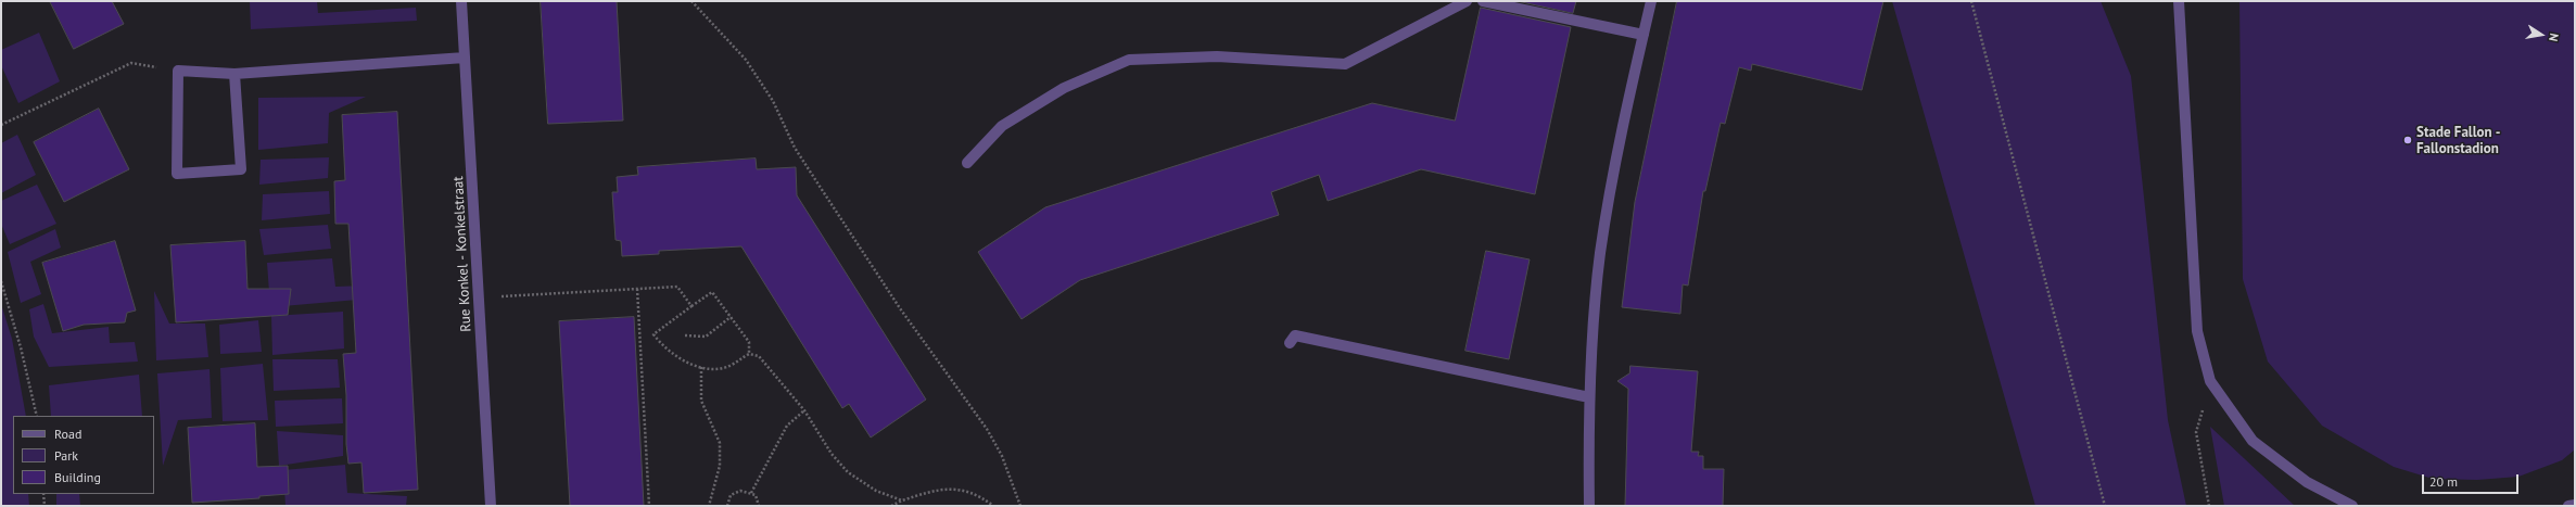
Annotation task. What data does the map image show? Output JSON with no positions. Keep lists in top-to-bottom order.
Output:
{
  "streets": {
    "street": ["Rue Konkel - Konkelstraat"]
  },
  "places": ["Stade Fallon - Fallonstadion"],
  "legend": ["Road", "Park", "Building"],
  "scale_bar": "20 m",
  "north": "right"
}
